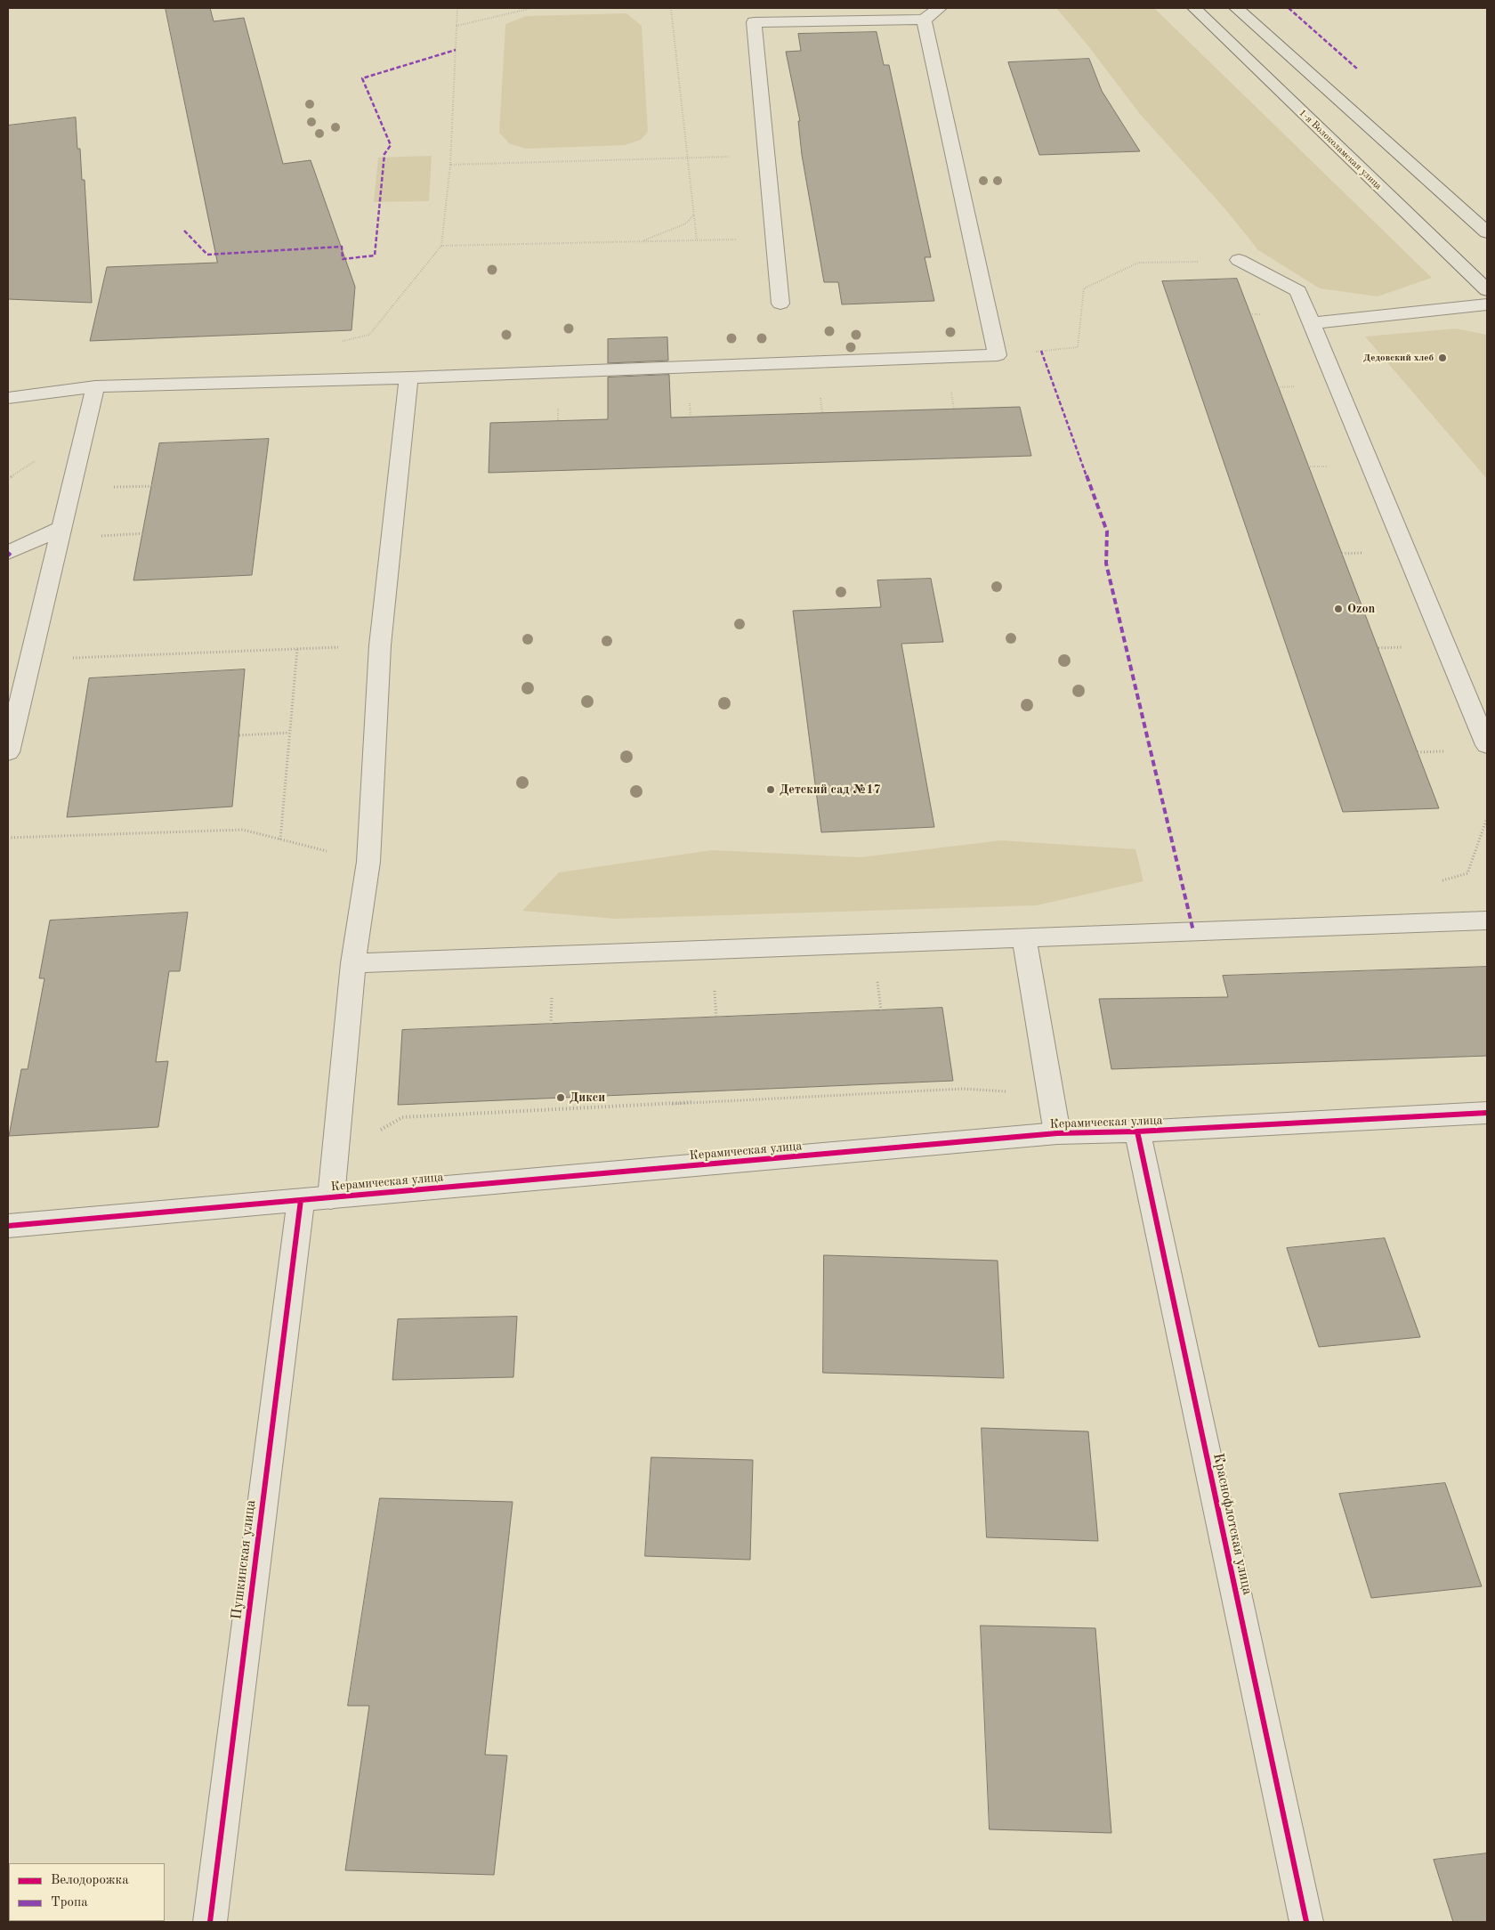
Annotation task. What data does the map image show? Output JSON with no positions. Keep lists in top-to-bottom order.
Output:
{
  "streets": {
    "main road": ["1-я Волоколамская улица"],
    "street": ["Керамическая улица", "Краснофлотская улица", "Пушкинская улица"]
  },
  "crossings": [
    ["Керамическая улица", "Краснофлотская улица"],
    ["Керамическая улица", "Пушкинская улица"]
  ],
  "places": [
    "Дедовский хлеб",
    "Ozon",
    "Детский сад №17",
    "Дикси"
  ],
  "legend": ["Велодорожка", "Тропа"]
}
